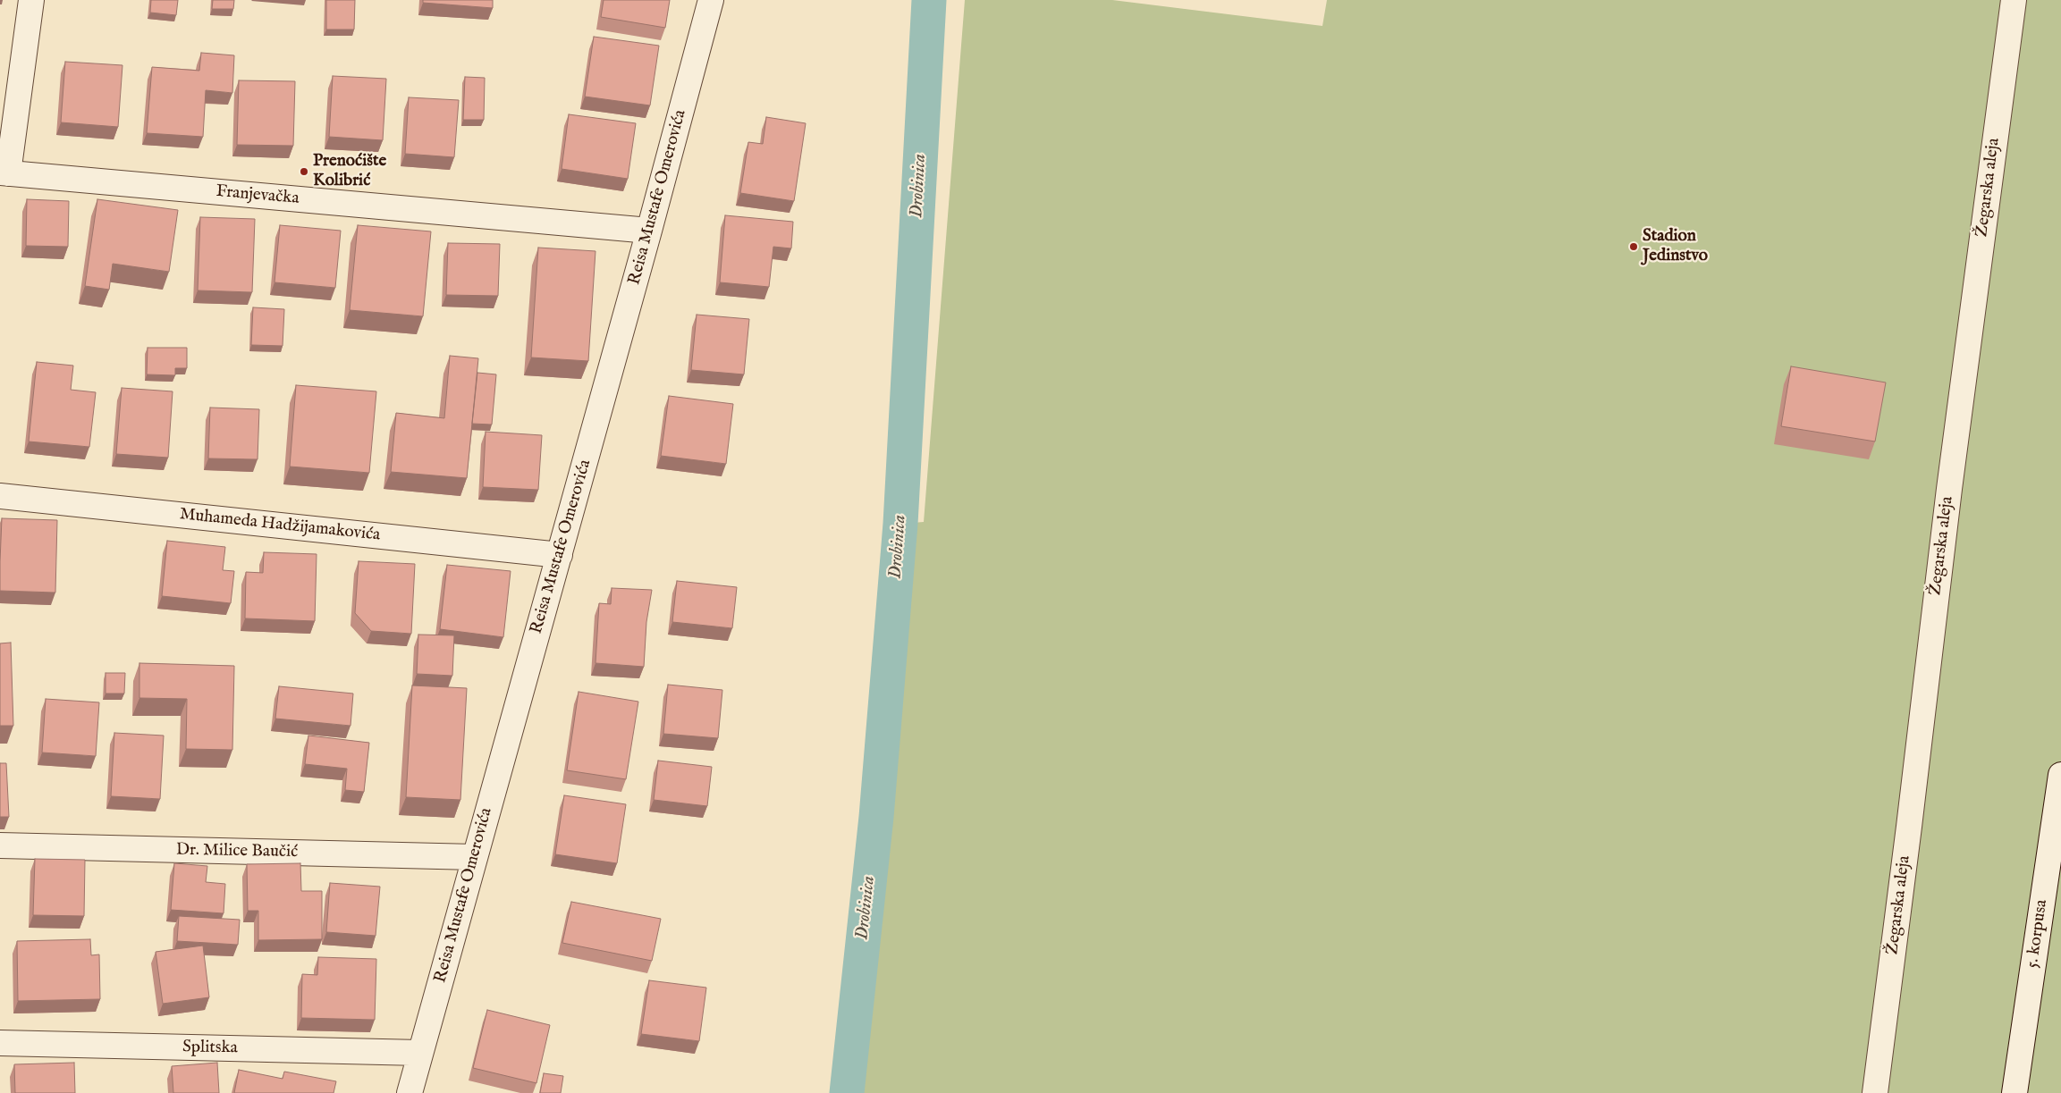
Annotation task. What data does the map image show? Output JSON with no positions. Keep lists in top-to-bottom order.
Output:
{
  "streets": {
    "street": [
      "Žegarska aleja",
      "Franjevačka",
      "Reisa Mustafe Omerovića",
      "Muhameda Hadžijamakovića",
      "Dr. Milice Baučić",
      "5. korpusa",
      "Splitska"
    ]
  },
  "crossings": [
    ["Franjevačka", "Reisa Mustafe Omerovića"],
    ["Reisa Mustafe Omerovića", "Muhameda Hadžijamakovića"],
    ["Reisa Mustafe Omerovića", "Dr. Milice Baučić"],
    ["Reisa Mustafe Omerovića", "Splitska"]
  ],
  "water": ["Drobinica"],
  "places": ["Prenoćište Kolibrić", "Stadion Jedinstvo"]
}
